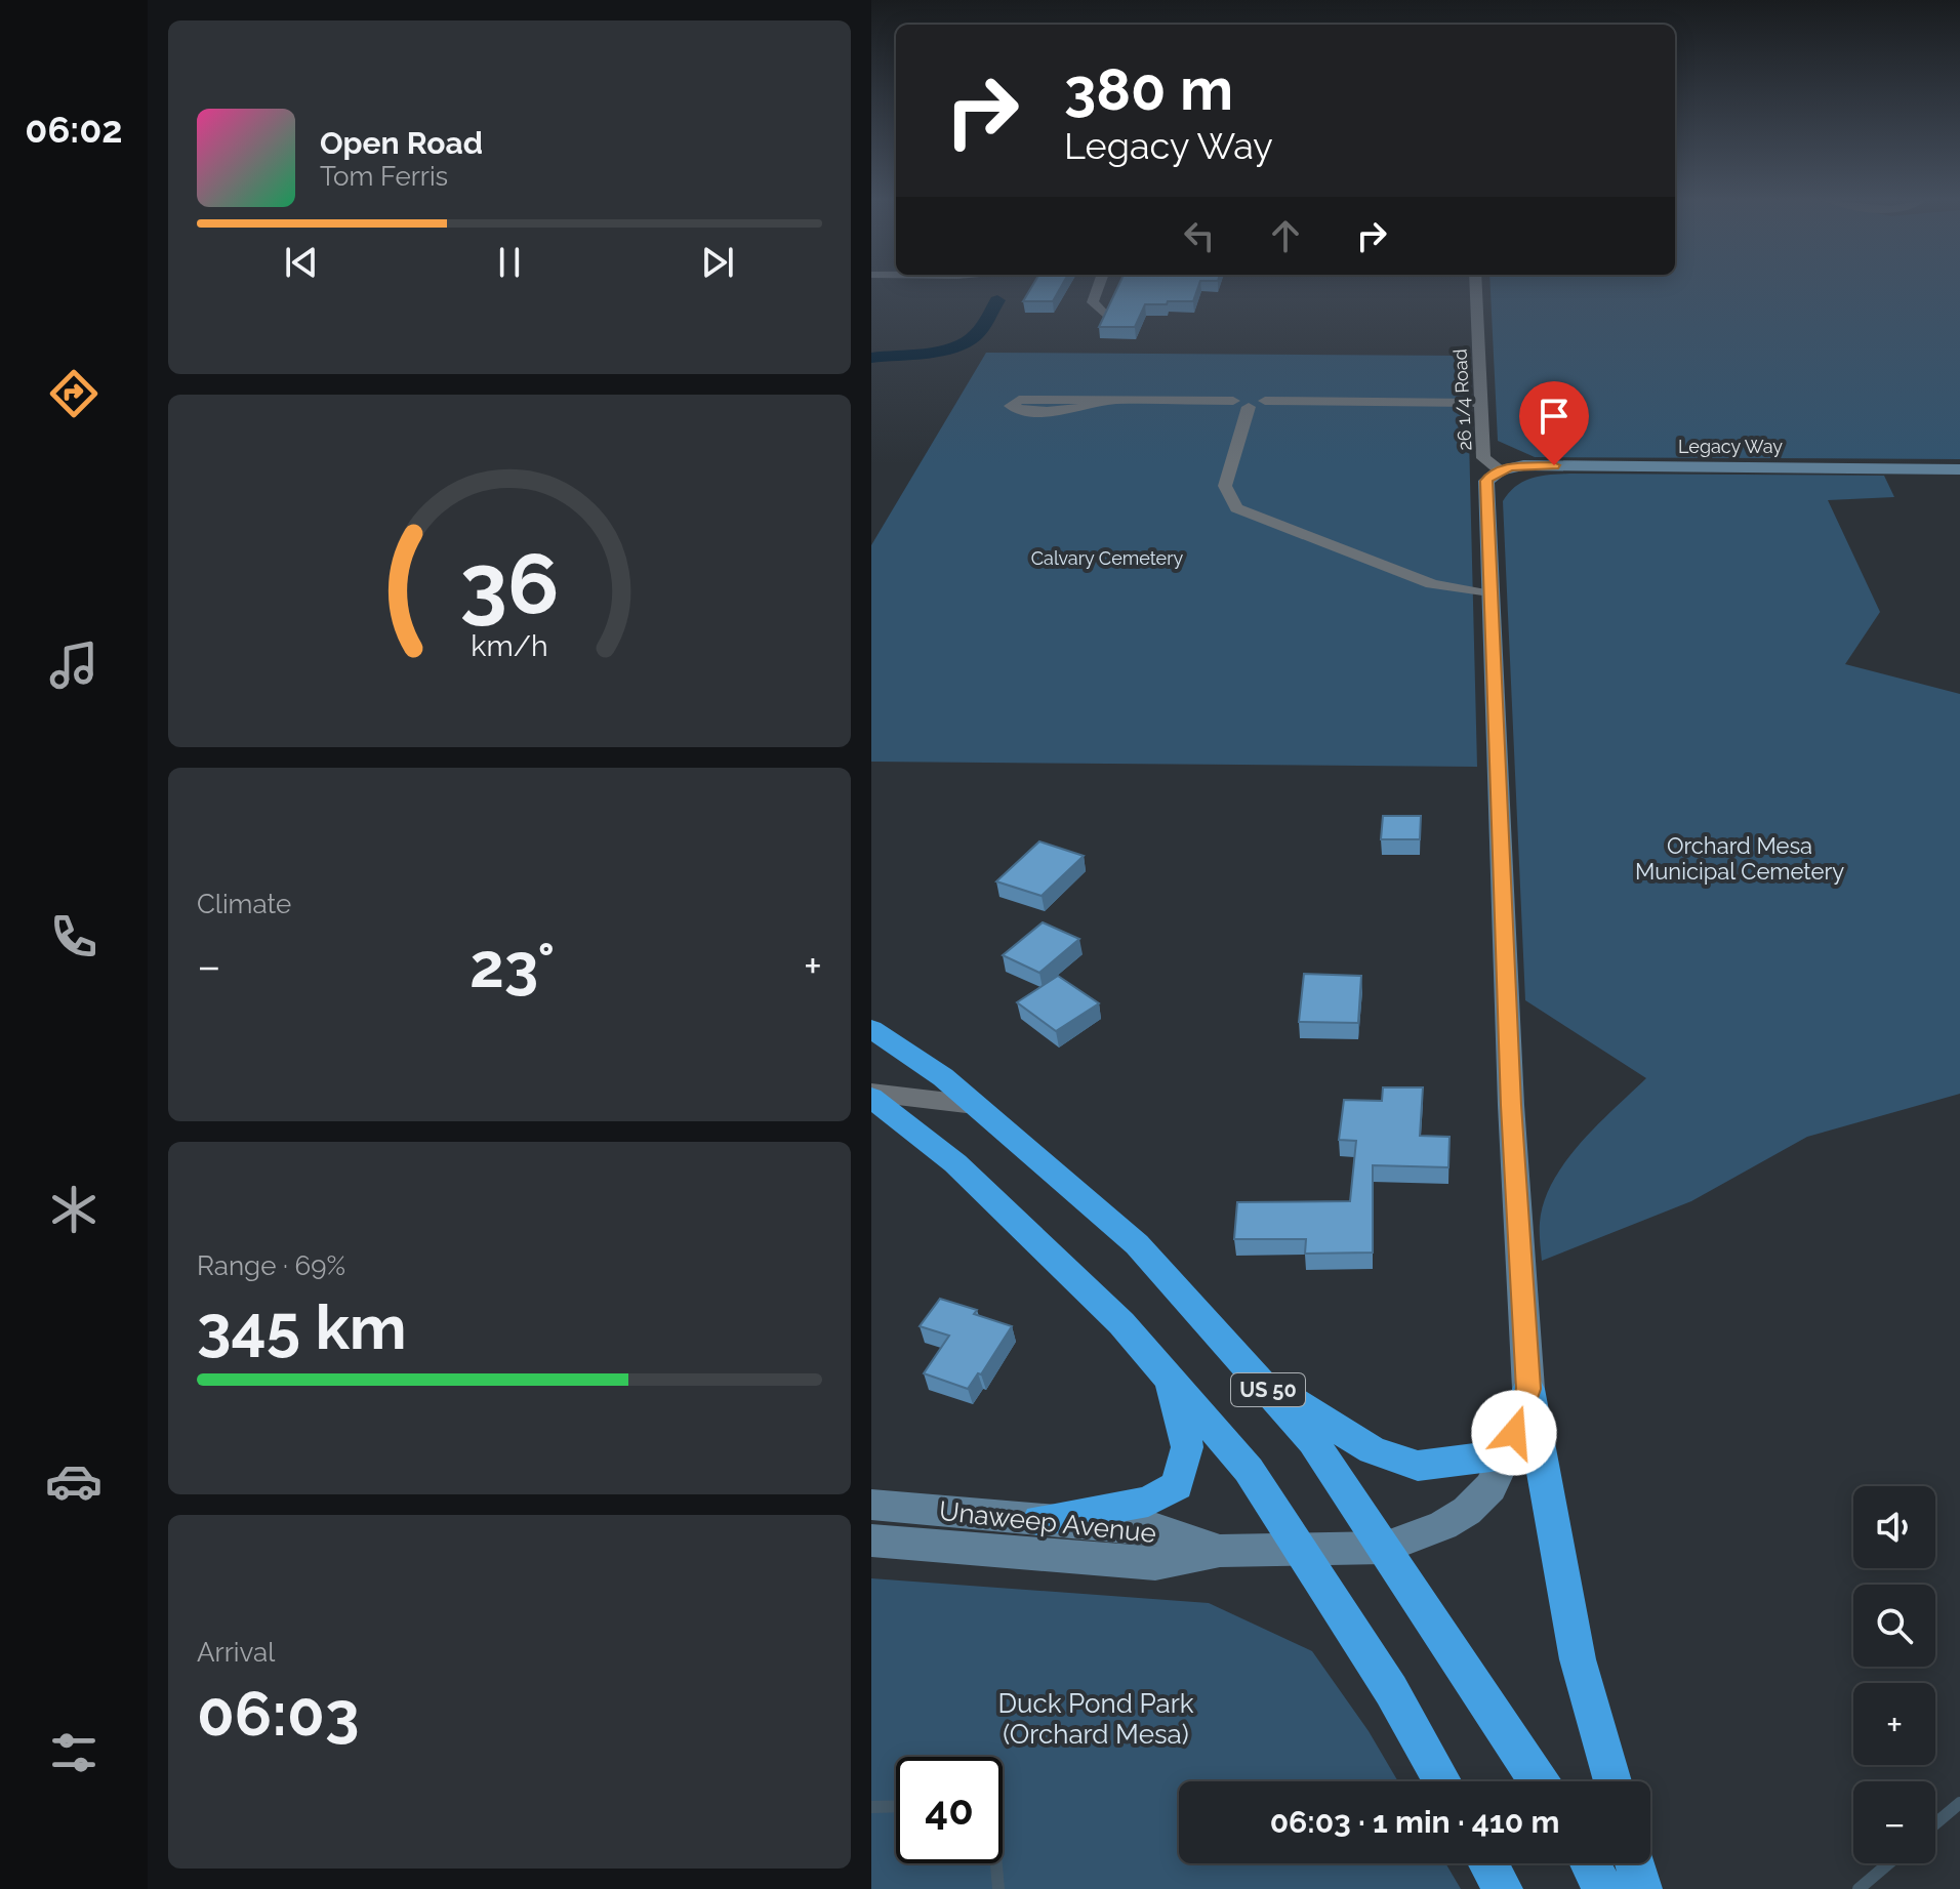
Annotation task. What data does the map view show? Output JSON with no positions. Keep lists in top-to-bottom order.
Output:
{
  "streets": {
    "highway": ["US 50"],
    "street": ["26 1/4 Road", "Legacy Way", "Unaweep Avenue"]
  },
  "crossings": [
    ["26 1/4 Road", "Legacy Way"],
    ["US 50", "Unaweep Avenue"]
  ],
  "parks": ["Calvary Cemetery", "Orchard Mesa Municipal Cemetery", "Duck Pond Park (Orchard Mesa)"],
  "page": {
    "tabs": "06:02",
    "turn": ["380 m", "Legacy Way"],
    "song": ["Open Road", "Tom Ferris"],
    "tile": [
      "Climate",
      ["Range · 69%", "345 km"],
      ["Arrival", "06:03"]
    ],
    "heat": ["−", "23°", "+"],
    "map_buttons": ["+", "−"],
    "limit": "40",
    "trip": "06:03 · 1 min · 410 m",
    "gauge": ["36", "km/h"]
  }
}
